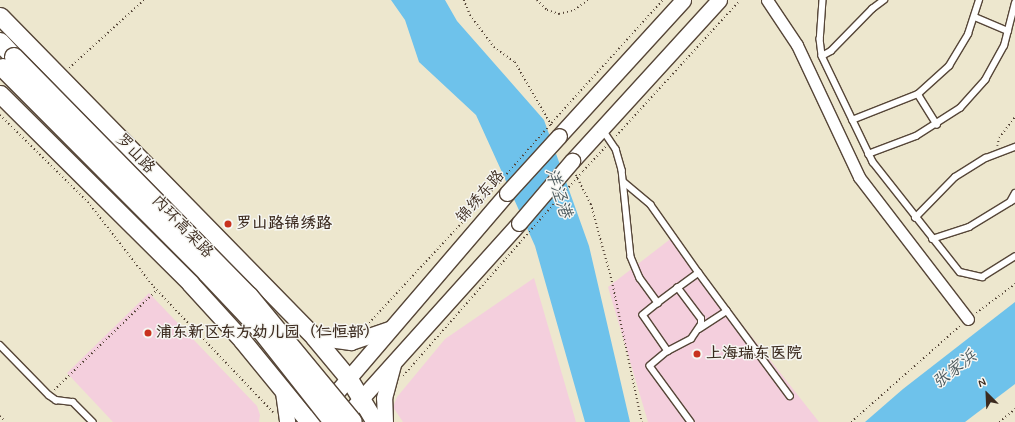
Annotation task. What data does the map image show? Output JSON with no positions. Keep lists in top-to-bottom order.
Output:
{
  "streets": {
    "highway": ["内环高架路"],
    "main road": ["罗山路", "锦绣东路"]
  },
  "crossings": [
    ["罗山路", "锦绣东路"]
  ],
  "water": ["洋泾港", "张家浜"],
  "places": ["罗山路锦绣路", "浦东新区东方幼儿园（仁恒部）", "上海瑞东医院"],
  "north": "top left"
}
